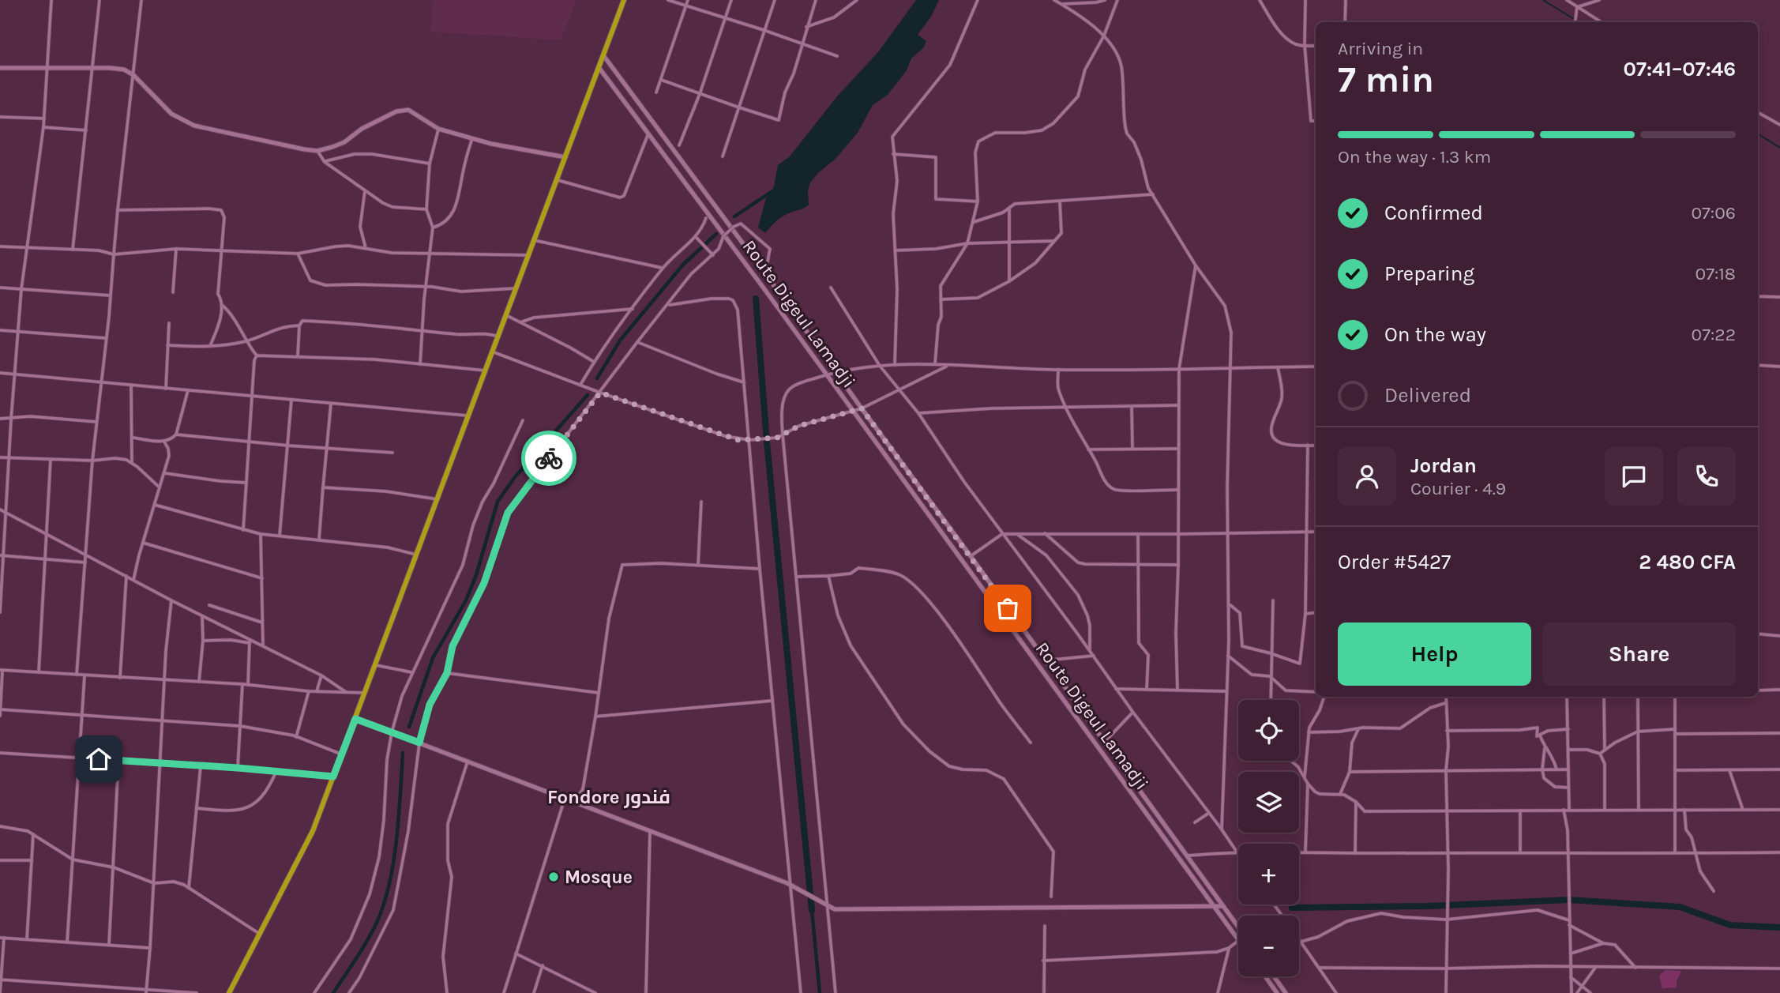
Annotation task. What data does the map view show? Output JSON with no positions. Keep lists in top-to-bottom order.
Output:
{
  "streets": {
    "main road": ["Route Digeul Lamadji"]
  },
  "districts": ["Fondore فندور"],
  "places": ["Mosque"],
  "page": {
    "heading": ["7 min", "Arriving in", "07:41–07:46"],
    "panel": [
      "Jordan",
      "Courier · 4.9",
      "Order #5427",
      "2 480 CFA"
    ],
    "bar": "On the way · 1.3 km",
    "list": [
      ["Confirmed", "07:06"],
      ["Preparing", "07:18"],
      ["On the way", "07:22"],
      "Delivered"
    ],
    "buttons": ["Help", "Share"],
    "map_buttons": ["+", "−"]
  }
}
